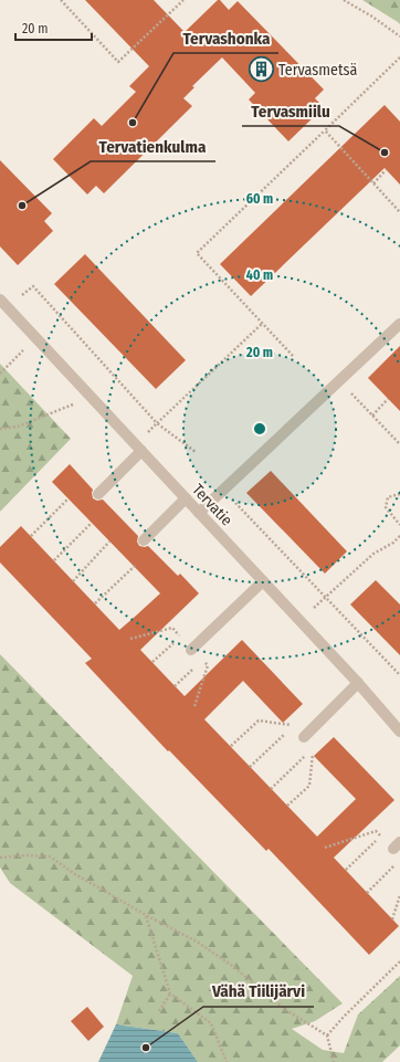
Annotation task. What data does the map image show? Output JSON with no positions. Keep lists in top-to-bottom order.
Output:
{
  "streets": {
    "street": ["Tervatie"]
  },
  "places": {
    "building": ["Tervasmetsä"],
    "other": [
      "Tervashonka",
      "Tervasmiilu",
      "Tervatienkulma",
      "Vähä Tiilijärvi"
    ]
  },
  "scale_bar": "20 m",
  "rings": ["60 m", "40 m", "20 m"]
}
